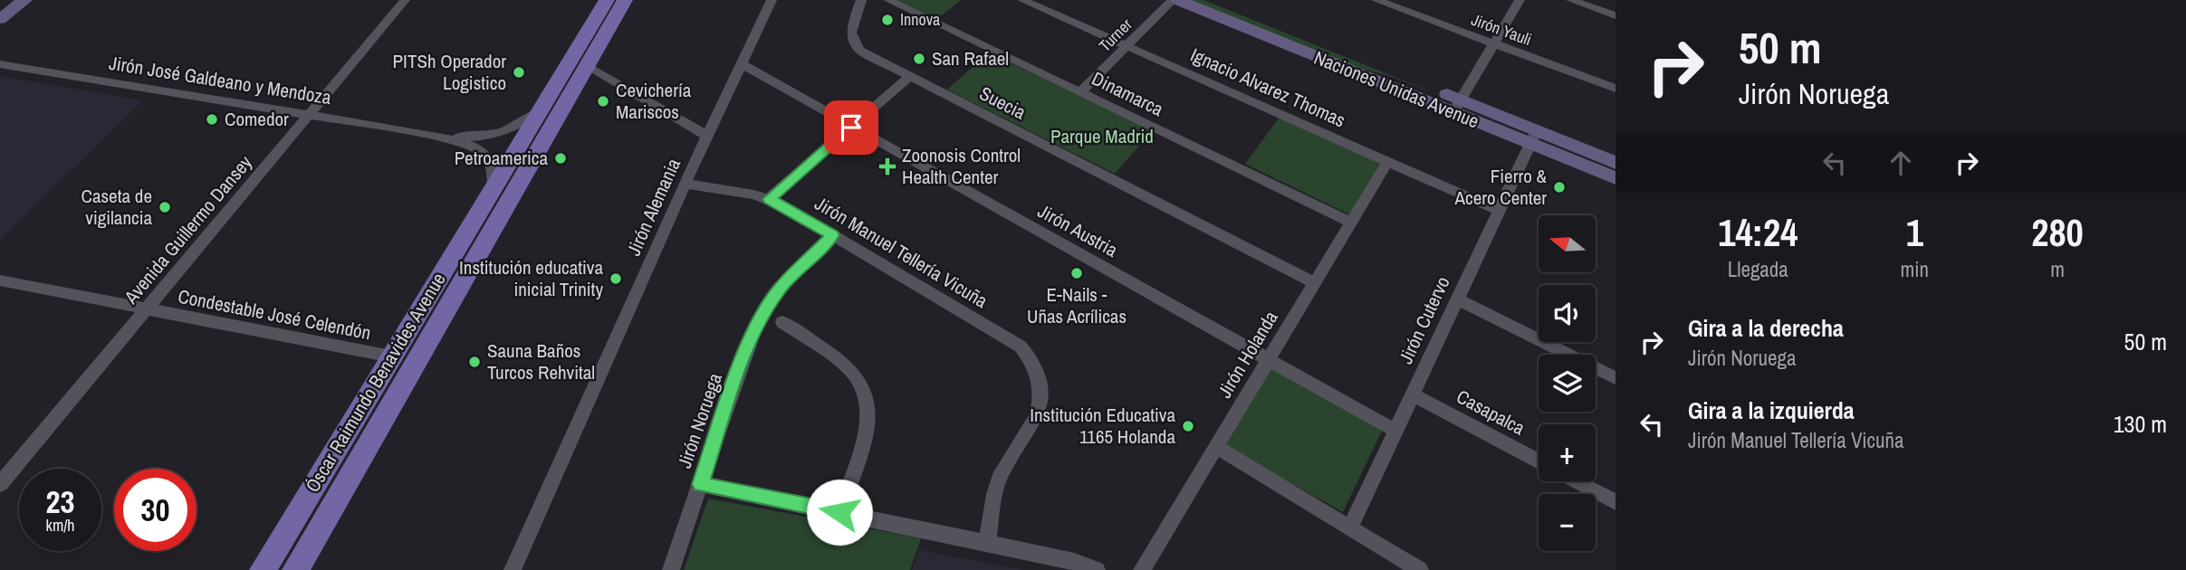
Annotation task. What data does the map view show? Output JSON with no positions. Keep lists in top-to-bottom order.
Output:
{
  "streets": {
    "main road": ["Naciones Unidas Avenue", "Óscar Raimundo Benavides Avenue"],
    "street": [
      "Jirón Yauli",
      "Turner",
      "Jirón José Galdeano y Mendoza",
      "Ignacio Alvarez Thomas",
      "Dinamarca",
      "Suecia",
      "Jirón Alemania",
      "Avenida Guillermo Dansey",
      "Jirón Austria",
      "Jirón Manuel Tellería Vicuña",
      "Condestable José Celendón",
      "Jirón Cutervo",
      "Jirón Holanda",
      "Casapalca",
      "Jirón Noruega"
    ]
  },
  "crossings": [
    ["Turner", "Ignacio Alvarez Thomas"],
    ["Turner", "Dinamarca"],
    ["Jirón José Galdeano y Mendoza", "Avenida Guillermo Dansey"],
    ["Jirón José Galdeano y Mendoza", "Óscar Raimundo Benavides Avenue"],
    ["Ignacio Alvarez Thomas", "Jirón Cutervo"],
    ["Ignacio Alvarez Thomas", "Jirón Holanda"],
    ["Naciones Unidas Avenue", "Jirón Cutervo"],
    ["Dinamarca", "Jirón Holanda"],
    ["Suecia", "Jirón Holanda"],
    ["Jirón Alemania", "Jirón Austria"],
    ["Jirón Alemania", "Jirón Manuel Tellería Vicuña"],
    ["Avenida Guillermo Dansey", "Condestable José Celendón"],
    ["Jirón Austria", "Jirón Cutervo"],
    ["Jirón Austria", "Jirón Holanda"],
    ["Jirón Manuel Tellería Vicuña", "Jirón Noruega"],
    ["Condestable José Celendón", "Óscar Raimundo Benavides Avenue"],
    ["Jirón Cutervo", "Casapalca"]
  ],
  "parks": ["Parque Madrid"],
  "places": {
    "other": [
      "Innova",
      "San Rafael",
      "PITSh Operador Logistico",
      "Cevichería Mariscos",
      "Comedor",
      "Petroamerica",
      "Fierro & Acero Center",
      "Caseta de vigilancia",
      "E-Nails - Uñas Acrílicas",
      "Institución educativa inicial Trinity",
      "Sauna Baños Turcos Rehvital",
      "Institución Educativa 1165 Holanda"
    ],
    "health": ["Zoonosis Control Health Center"]
  },
  "north": "left",
  "page": {
    "turn": ["50 m", "Jirón Noruega"],
    "eta": [
      "14:24",
      "Llegada",
      "1",
      "min",
      "280",
      "m"
    ],
    "map_buttons": ["+", "−"],
    "list": [
      {
        "name": "Gira a la derecha",
        "note": "Jirón Noruega",
        "value": "50 m"
      },
      {
        "name": "Gira a la izquierda",
        "note": "Jirón Manuel Tellería Vicuña",
        "value": "130 m"
      }
    ],
    "speed": "23 km/h",
    "limit": "30"
  }
}
